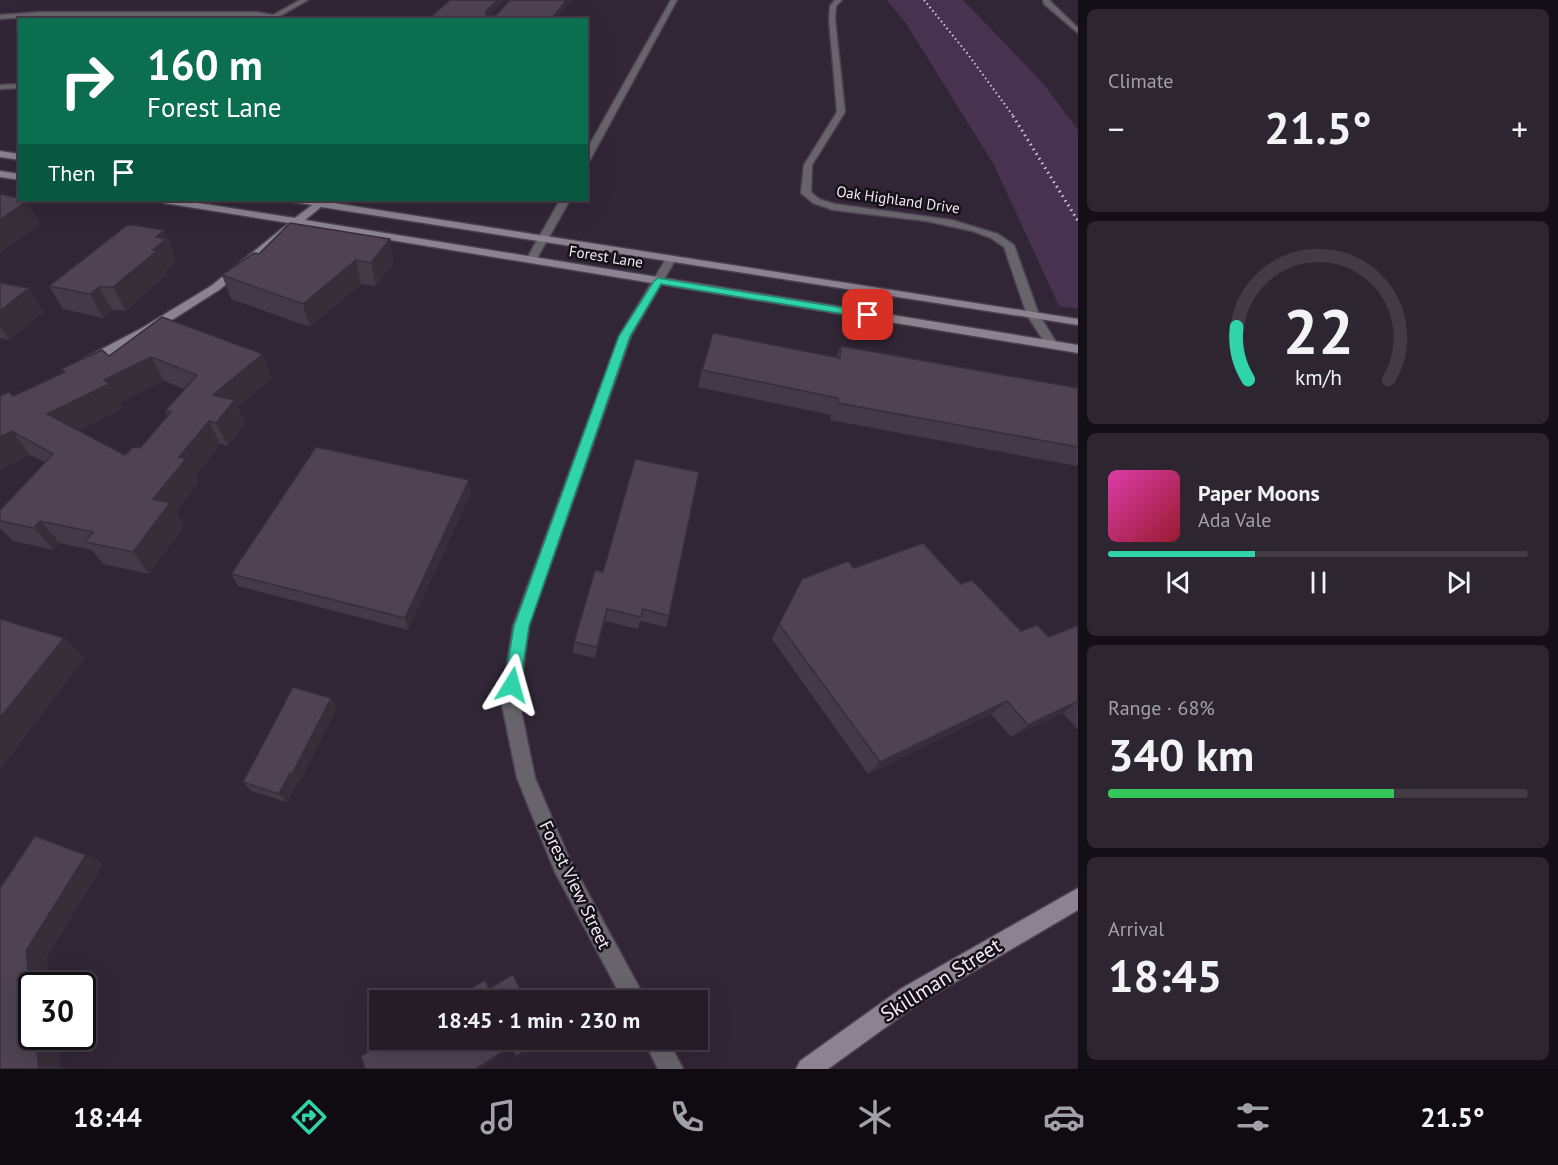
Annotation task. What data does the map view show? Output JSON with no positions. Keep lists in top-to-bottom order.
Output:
{
  "streets": {
    "main road": ["Forest Lane", "Skillman Street"],
    "street": ["Oak Highland Drive", "Forest View Street"]
  },
  "crossings": [
    ["Oak Highland Drive", "Forest Lane"],
    ["Forest Lane", "Forest View Street"]
  ],
  "page": {
    "tile": [
      "Climate",
      ["Range · 68%", "340 km"],
      ["Arrival", "18:45"]
    ],
    "turn": ["160 m", "Forest Lane"],
    "heat": ["−", "21.5°", "+"],
    "then": "Then",
    "song": ["Paper Moons", "Ada Vale"],
    "limit": "30",
    "trip": "18:45 · 1 min · 230 m",
    "tabs": ["18:44", "21.5°"],
    "gauge": ["22", "km/h"]
  }
}
